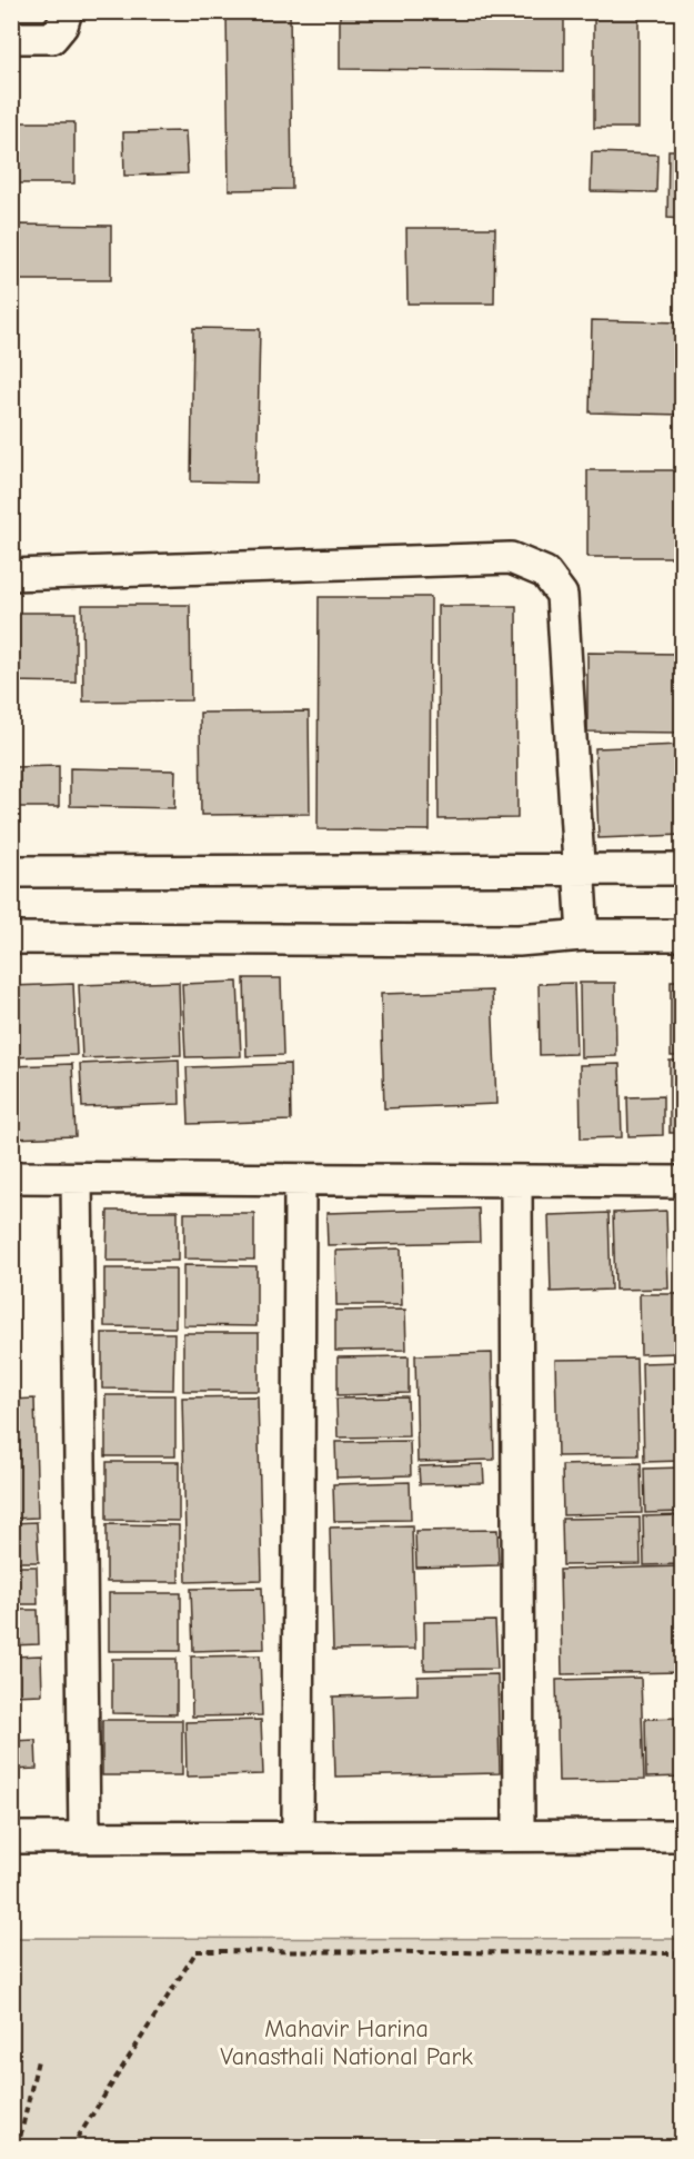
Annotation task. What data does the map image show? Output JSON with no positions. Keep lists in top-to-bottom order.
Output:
{
  "parks": ["Mahavir Harina Vanasthali National Park"]
}
